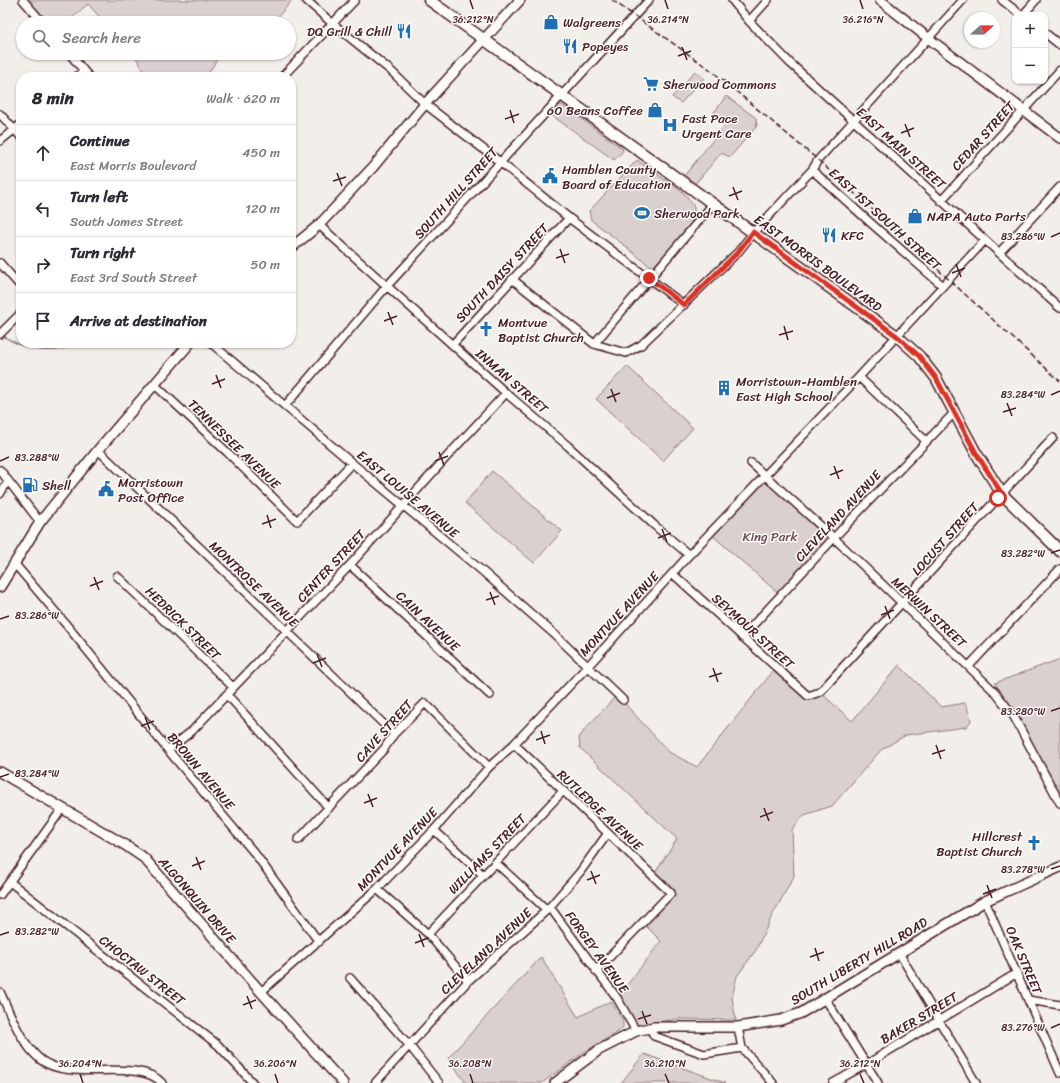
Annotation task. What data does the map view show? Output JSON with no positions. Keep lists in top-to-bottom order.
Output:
{
  "streets": {
    "main road": ["EAST MORRIS BOULEVARD"],
    "street": [
      "CEDAR STREET",
      "EAST MAIN STREET",
      "SOUTH HILL STREET",
      "EAST 1ST SOUTH STREET",
      "SOUTH DAISY STREET",
      "INMAN STREET",
      "TENNESSEE AVENUE",
      "EAST LOUISE AVENUE",
      "CLEVELAND AVENUE",
      "LOCUST STREET",
      "CENTER STREET",
      "MONTROSE AVENUE",
      "MERWIN STREET",
      "MONTVUE AVENUE",
      "CAIN AVENUE",
      "HEDRICK STREET",
      "SEYMOUR STREET",
      "CAVE STREET",
      "BROWN AVENUE",
      "RUTLEDGE AVENUE",
      "WILLIAMS STREET",
      "ALGONQUIN DRIVE",
      "FORGEY AVENUE",
      "OAK STREET",
      "SOUTH LIBERTY HILL ROAD",
      "CHOCTAW STREET",
      "BAKER STREET"
    ]
  },
  "crossings": [
    ["CEDAR STREET", "EAST MAIN STREET"],
    ["EAST MAIN STREET", "MONTVUE AVENUE"],
    ["SOUTH HILL STREET", "EAST MORRIS BOULEVARD"],
    ["SOUTH HILL STREET", "INMAN STREET"],
    ["SOUTH HILL STREET", "EAST LOUISE AVENUE"],
    ["EAST 1ST SOUTH STREET", "MONTVUE AVENUE"],
    ["EAST MORRIS BOULEVARD", "CLEVELAND AVENUE"],
    ["EAST MORRIS BOULEVARD", "LOCUST STREET"],
    ["EAST MORRIS BOULEVARD", "MONTVUE AVENUE"],
    ["SOUTH DAISY STREET", "INMAN STREET"],
    ["INMAN STREET", "CENTER STREET"],
    ["INMAN STREET", "MONTVUE AVENUE"],
    ["TENNESSEE AVENUE", "EAST LOUISE AVENUE"],
    ["EAST LOUISE AVENUE", "CENTER STREET"],
    ["EAST LOUISE AVENUE", "MONTVUE AVENUE"],
    ["CLEVELAND AVENUE", "MERWIN STREET"],
    ["CLEVELAND AVENUE", "SEYMOUR STREET"],
    ["CLEVELAND AVENUE", "RUTLEDGE AVENUE"],
    ["CLEVELAND AVENUE", "FORGEY AVENUE"],
    ["LOCUST STREET", "MERWIN STREET"],
    ["LOCUST STREET", "SEYMOUR STREET"],
    ["CENTER STREET", "MONTROSE AVENUE"],
    ["CENTER STREET", "CAIN AVENUE"],
    ["CENTER STREET", "HEDRICK STREET"],
    ["CENTER STREET", "BROWN AVENUE"],
    ["MONTROSE AVENUE", "CAVE STREET"],
    ["MERWIN STREET", "MONTVUE AVENUE"],
    ["MONTVUE AVENUE", "SEYMOUR STREET"],
    ["MONTVUE AVENUE", "CAVE STREET"],
    ["MONTVUE AVENUE", "BROWN AVENUE"],
    ["MONTVUE AVENUE", "RUTLEDGE AVENUE"],
    ["MONTVUE AVENUE", "ALGONQUIN DRIVE"],
    ["RUTLEDGE AVENUE", "WILLIAMS STREET"],
    ["RUTLEDGE AVENUE", "FORGEY AVENUE"],
    ["WILLIAMS STREET", "FORGEY AVENUE"],
    ["FORGEY AVENUE", "SOUTH LIBERTY HILL ROAD"],
    ["OAK STREET", "SOUTH LIBERTY HILL ROAD"],
    ["OAK STREET", "BAKER STREET"]
  ],
  "parks": ["King Park"],
  "places": {
    "shop": ["Walgreens", "60 Beans Coffee", "NAPA Auto Parts"],
    "restaurant": ["DQ Grill & Chill", "Popeyes", "KFC"],
    "supermarket": ["Sherwood Commons"],
    "hospital": ["Fast Pace Urgent Care"],
    "public building": ["Hamblen County Board of Education", "Morristown Post Office"],
    "sports": ["Sherwood Park"],
    "church": ["Montvue Baptist Church", "Hillcrest Baptist Church"],
    "building": ["Morristown-Hamblen East High School"],
    "fuel station": ["Shell"]
  },
  "north": "right",
  "page": {
    "map_buttons": ["+", "−"],
    "search": "Search here",
    "heading": ["8 min", "Walk · 620 m"],
    "list": [
      ["Continue", "East Morris Boulevard", "450 m"],
      ["Turn left", "South James Street", "120 m"],
      ["Turn right", "East 3rd South Street", "50 m"],
      "Arrive at destination"
    ]
  },
  "coordinates": [
    "36.212°N",
    "36.214°N",
    "36.216°N",
    "83.286°W",
    "83.284°W",
    "83.288°W",
    "83.282°W",
    "83.280°W",
    "83.278°W",
    "83.276°W",
    "36.204°N",
    "36.206°N",
    "36.208°N",
    "36.210°N"
  ]
}
